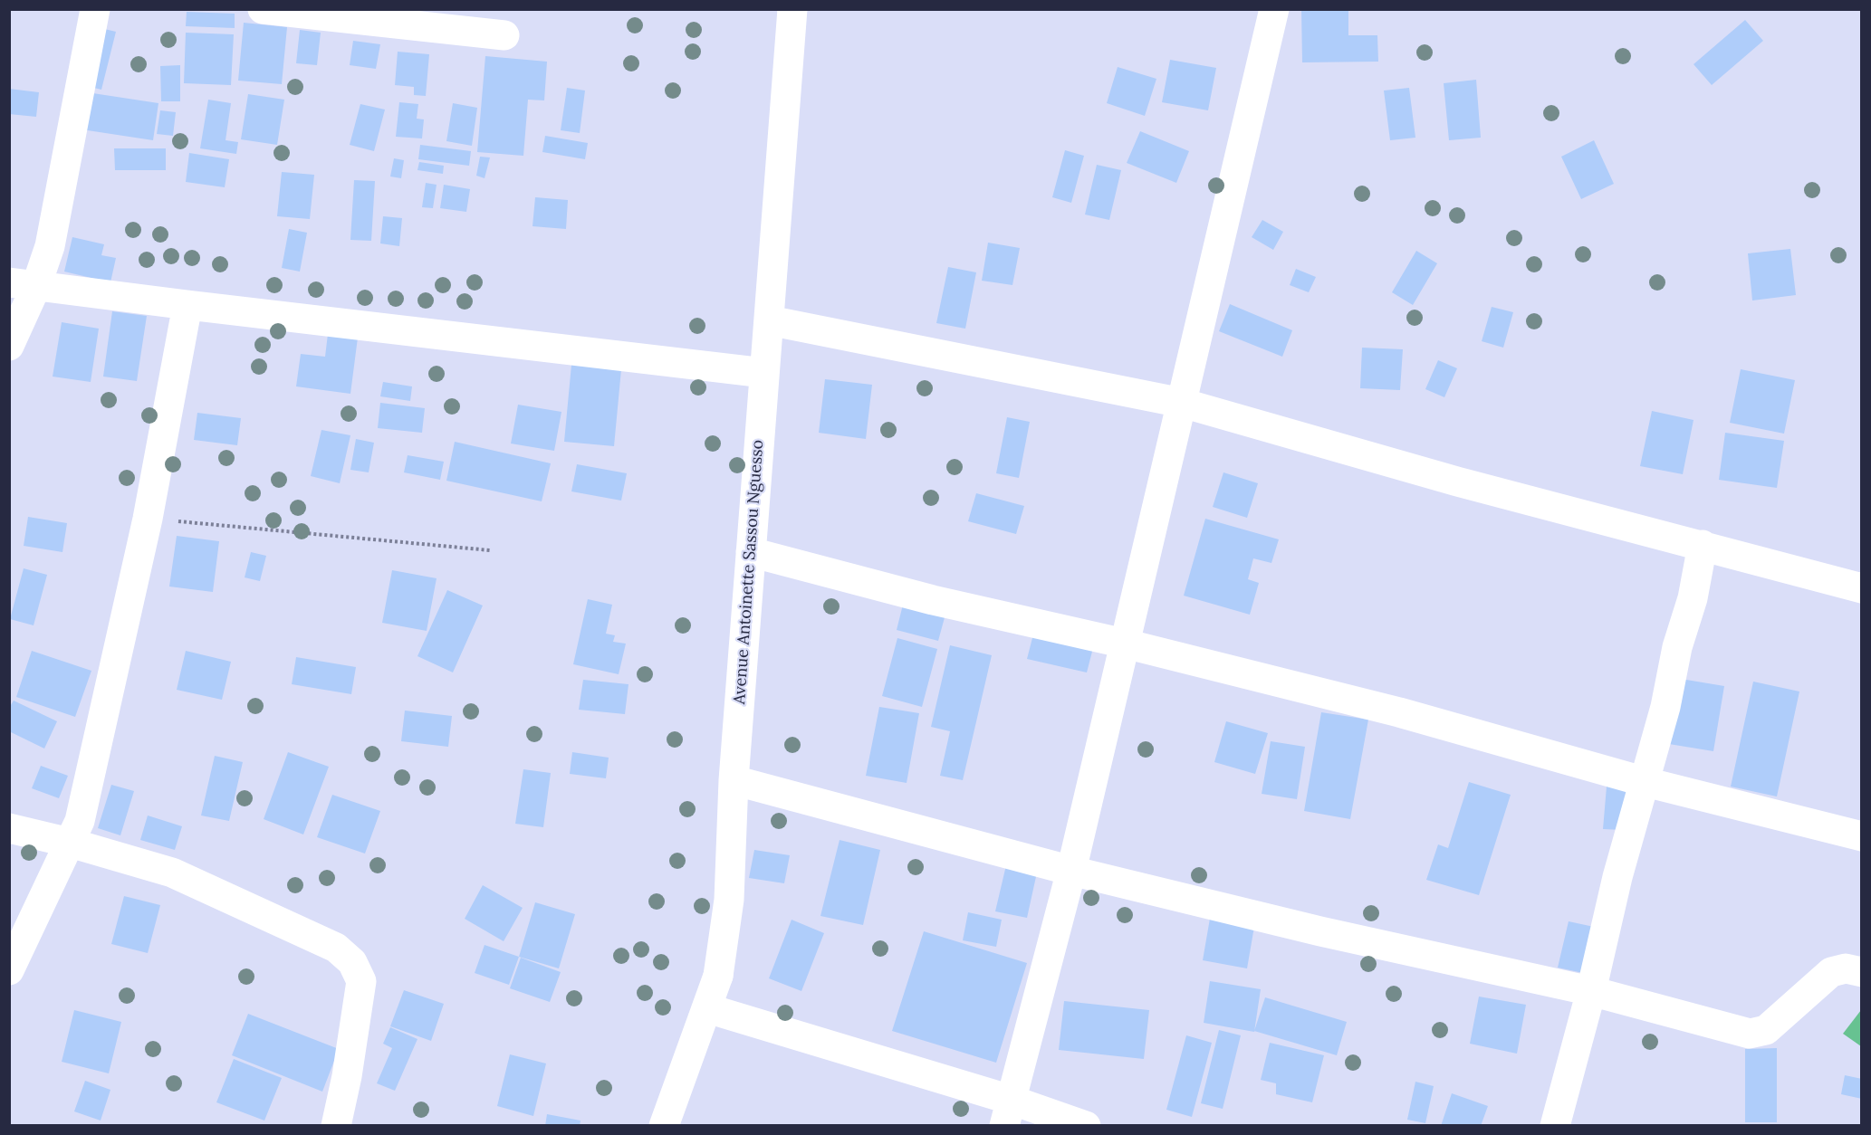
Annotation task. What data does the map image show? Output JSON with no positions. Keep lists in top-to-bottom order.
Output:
{
  "streets": {
    "street": ["Avenue Antoinette Sassou Nguesso"]
  }
}
